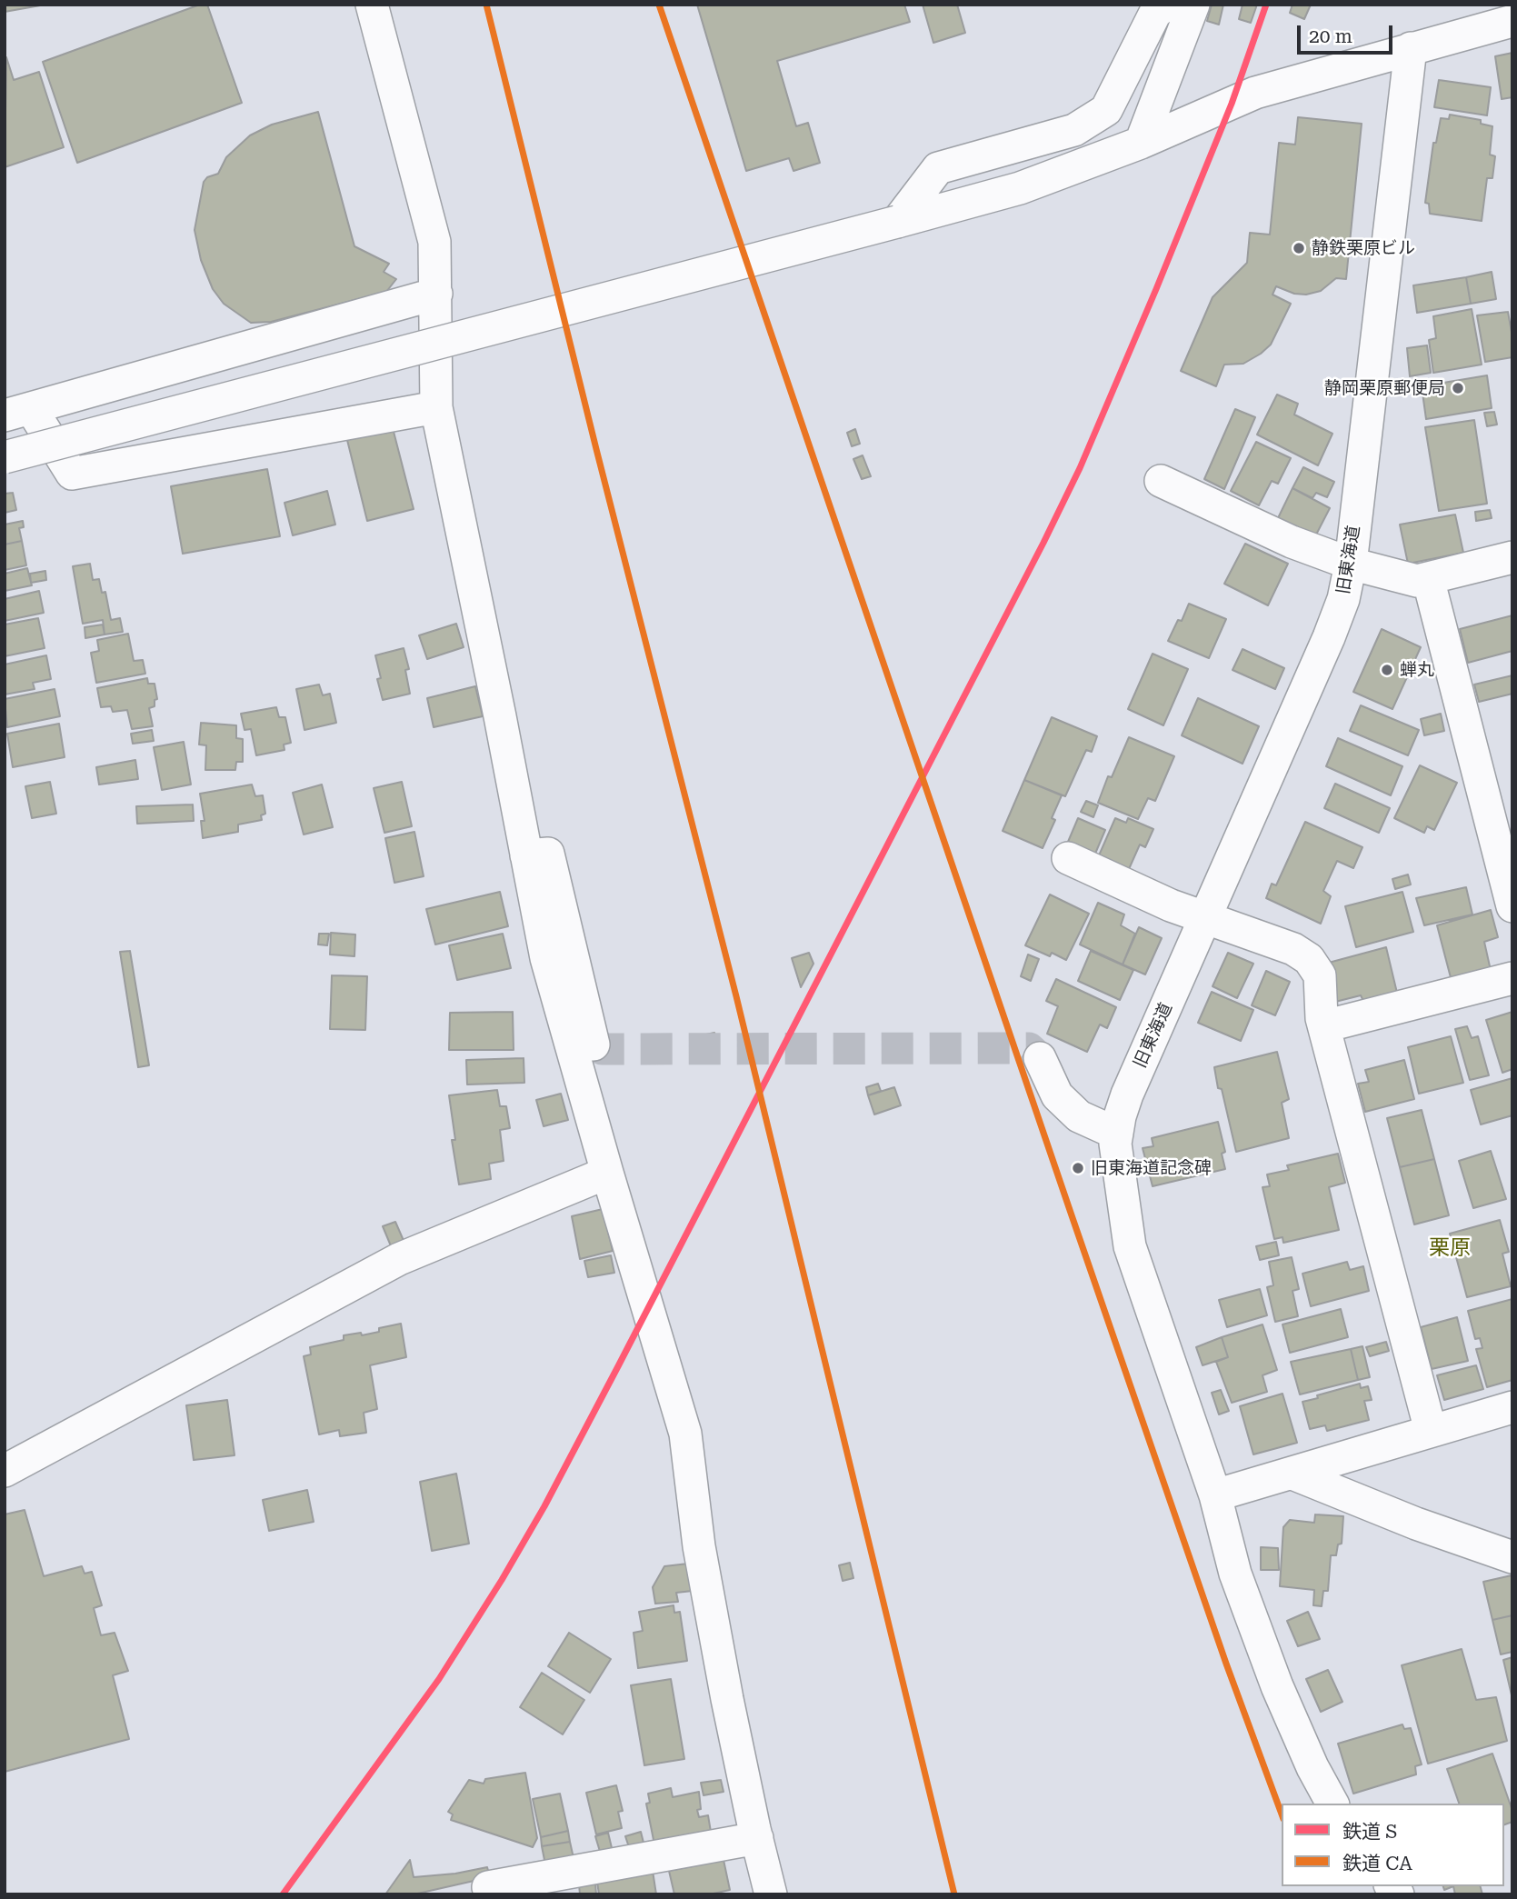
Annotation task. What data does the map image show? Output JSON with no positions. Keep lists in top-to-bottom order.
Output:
{
  "streets": {
    "street": ["旧東海道"]
  },
  "districts": ["栗原"],
  "places": [
    "静鉄栗原ビル",
    "静岡栗原郵便局",
    "蝉丸",
    "旧東海道記念碑"
  ],
  "lines": ["rail line S", "rail line CA"],
  "legend": ["鉄道 S", "鉄道 CA"],
  "scale_bar": "20 m"
}
